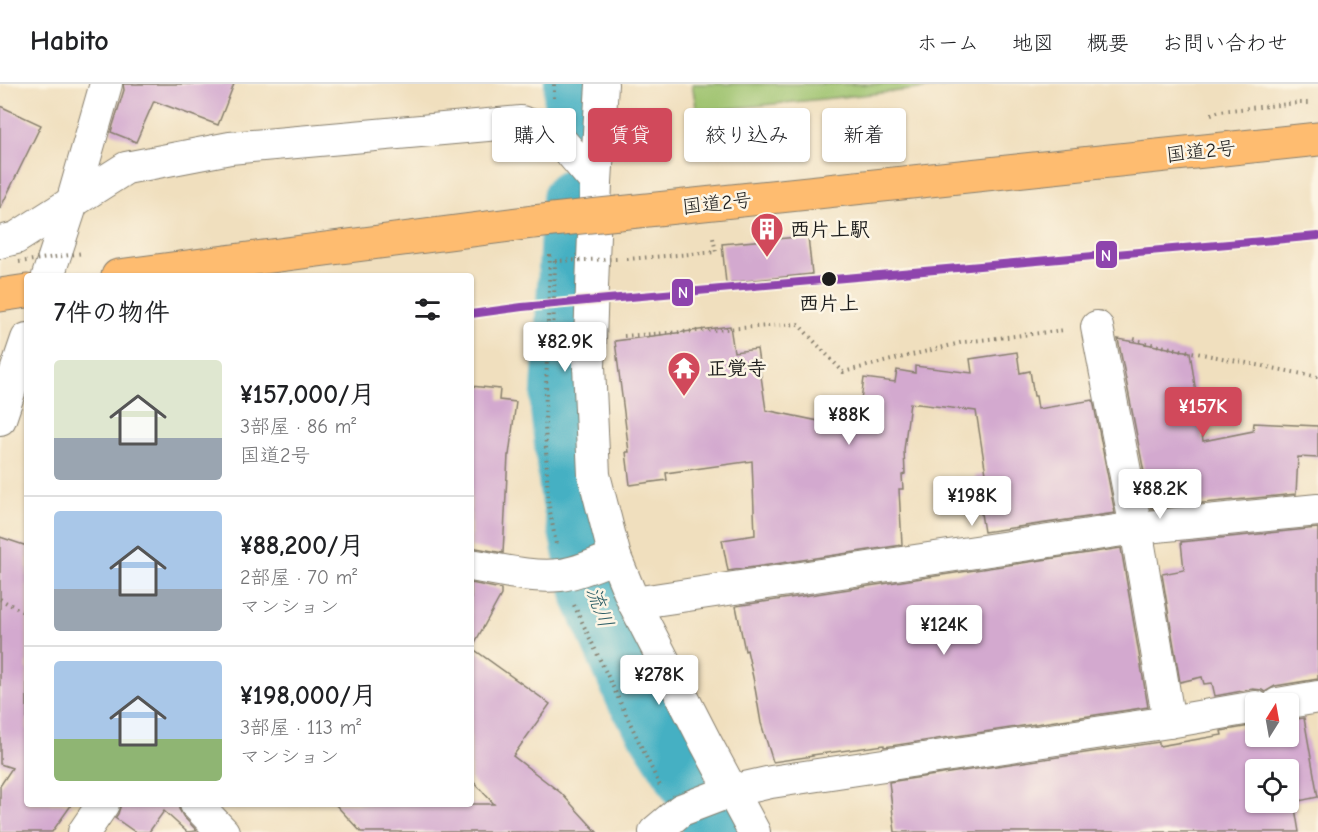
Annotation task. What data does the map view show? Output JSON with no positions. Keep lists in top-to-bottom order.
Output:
{
  "streets": {
    "highway": ["国道2号"]
  },
  "water": ["流川"],
  "places": {
    "building": ["西片上駅"],
    "other": ["西片上"],
    "temple": ["正覚寺"]
  },
  "lines": ["transit line N"],
  "north": "top",
  "page": {
    "header": "Habito",
    "nav": [
      "ホーム",
      "地図",
      "概要",
      "お問い合わせ"
    ],
    "chip": [
      "購入",
      "賃貸",
      "絞り込み",
      "新着"
    ],
    "heading": "7件の物件",
    "price": [
      "¥82.9K",
      "¥157K",
      "¥88K",
      "¥88.2K",
      "¥198K",
      "¥124K",
      "¥278K"
    ],
    "list": [
      {
        "name": "¥157,000/月",
        "note": "3部屋 · 86 m² · 国道2号"
      },
      {
        "name": "¥88,200/月",
        "note": "2部屋 · 70 m² · マンション"
      },
      {
        "name": "¥198,000/月",
        "note": "3部屋 · 113 m² · マンション"
      }
    ]
  }
}
